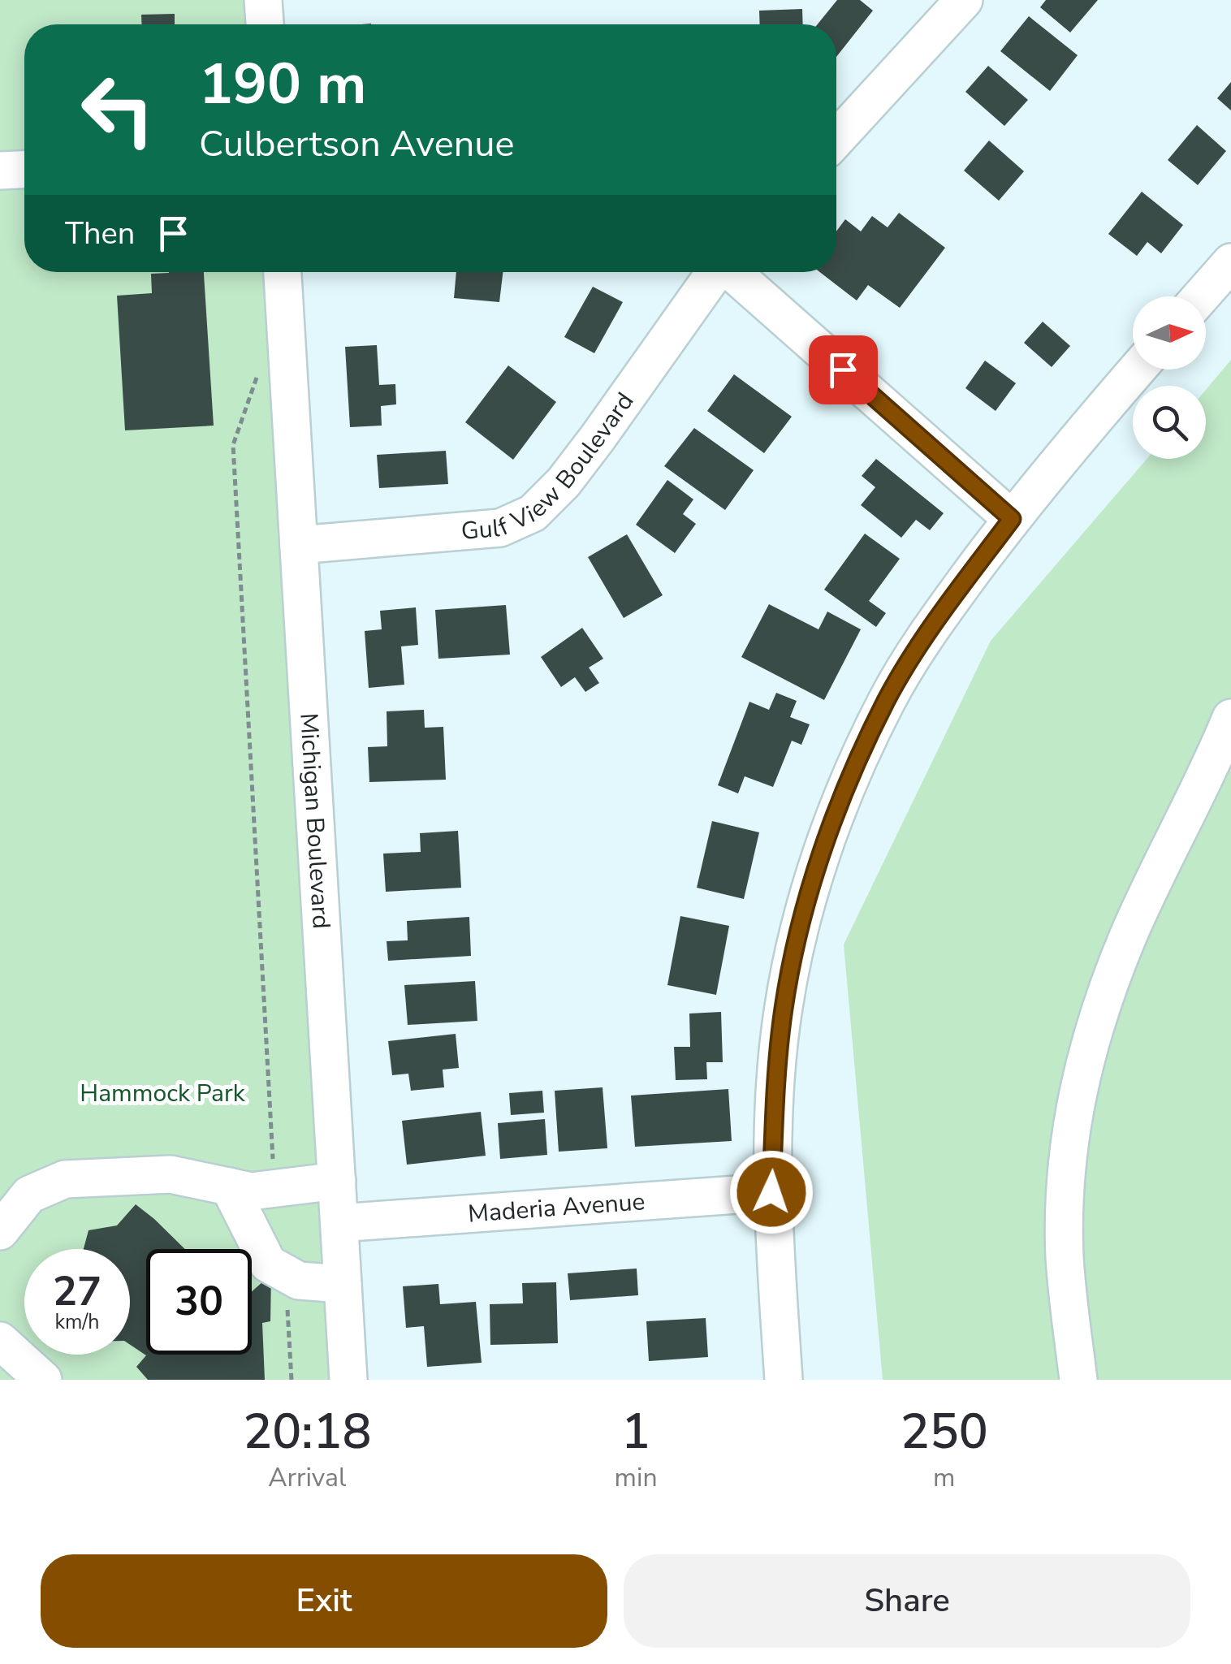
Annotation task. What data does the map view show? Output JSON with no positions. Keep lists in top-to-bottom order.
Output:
{
  "streets": {
    "street": ["Gulf View Boulevard", "Michigan Boulevard", "Maderia Avenue"]
  },
  "crossings": [
    ["Gulf View Boulevard", "Michigan Boulevard"],
    ["Michigan Boulevard", "Maderia Avenue"]
  ],
  "parks": ["Hammock Park"],
  "north": "right",
  "page": {
    "turn": ["190 m", "Culbertson Avenue"],
    "then": "Then",
    "speed": "27 km/h",
    "limit": "30",
    "eta": [
      "20:18",
      "Arrival",
      "1",
      "min",
      "250",
      "m"
    ],
    "buttons": ["Exit", "Share"]
  }
}
